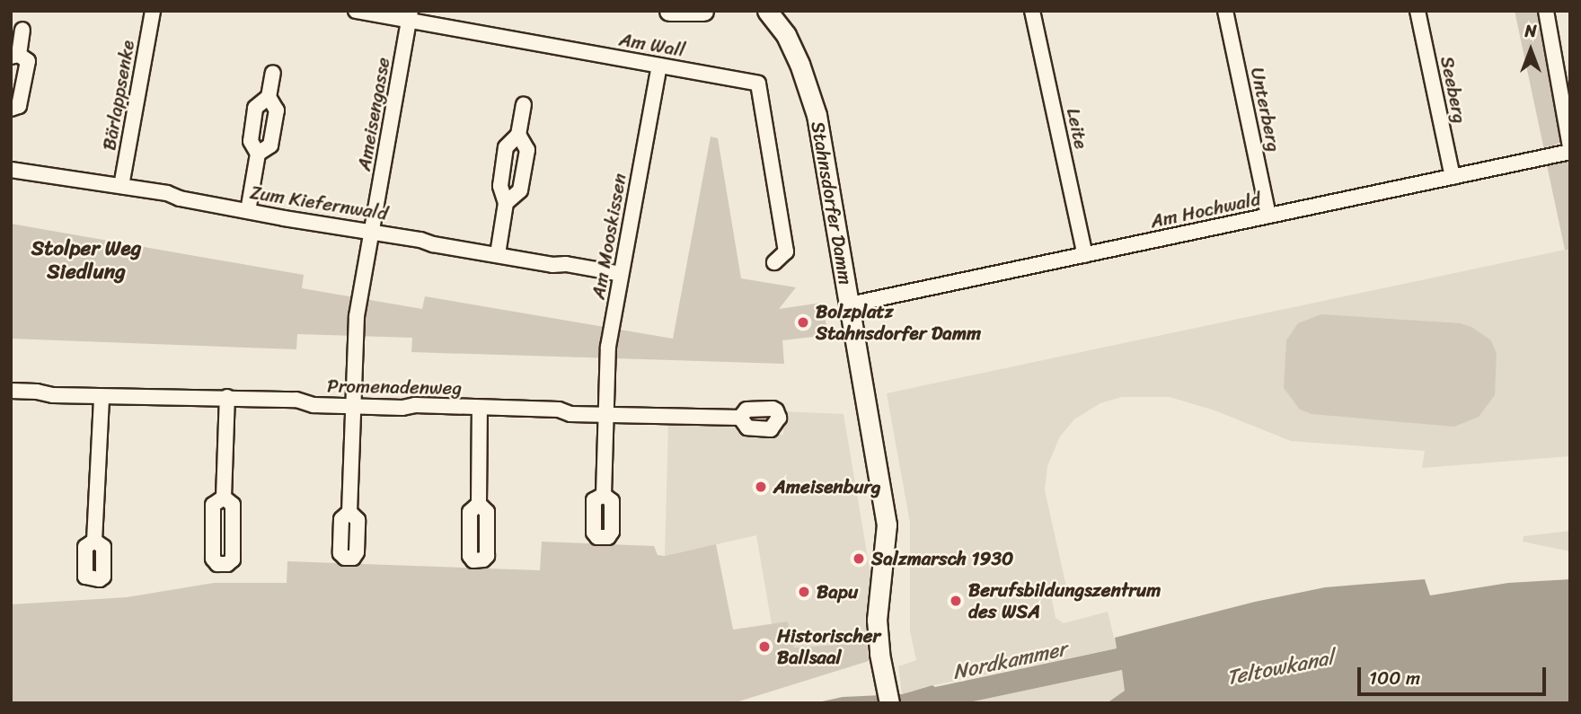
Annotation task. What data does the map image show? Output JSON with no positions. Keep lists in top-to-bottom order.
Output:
{
  "streets": {
    "street": [
      "Am Wall",
      "Seeberg",
      "Bärlappsenke",
      "Unterberg",
      "Ameisengasse",
      "Leite",
      "Zum Kiefernwald",
      "Stahnsdorfer Damm",
      "Am Hochwald",
      "Am Mooskissen",
      "Promenadenweg"
    ]
  },
  "crossings": [
    ["Am Wall", "Ameisengasse"],
    ["Am Wall", "Am Mooskissen"],
    ["Seeberg", "Am Hochwald"],
    ["Bärlappsenke", "Zum Kiefernwald"],
    ["Unterberg", "Am Hochwald"],
    ["Ameisengasse", "Zum Kiefernwald"],
    ["Ameisengasse", "Promenadenweg"],
    ["Leite", "Am Hochwald"],
    ["Zum Kiefernwald", "Am Mooskissen"],
    ["Stahnsdorfer Damm", "Am Hochwald"],
    ["Am Mooskissen", "Promenadenweg"]
  ],
  "districts": ["Stolper Weg Siedlung"],
  "water": ["Nordkammer", "Teltowkanal"],
  "places": [
    "Bolzplatz Stahnsdorfer Damm",
    "Ameisenburg",
    "Salzmarsch 1930",
    "Bapu",
    "Berufsbildungszentrum des WSA",
    "Historischer Ballsaal"
  ],
  "scale_bar": "100 m",
  "north": "top"
}
